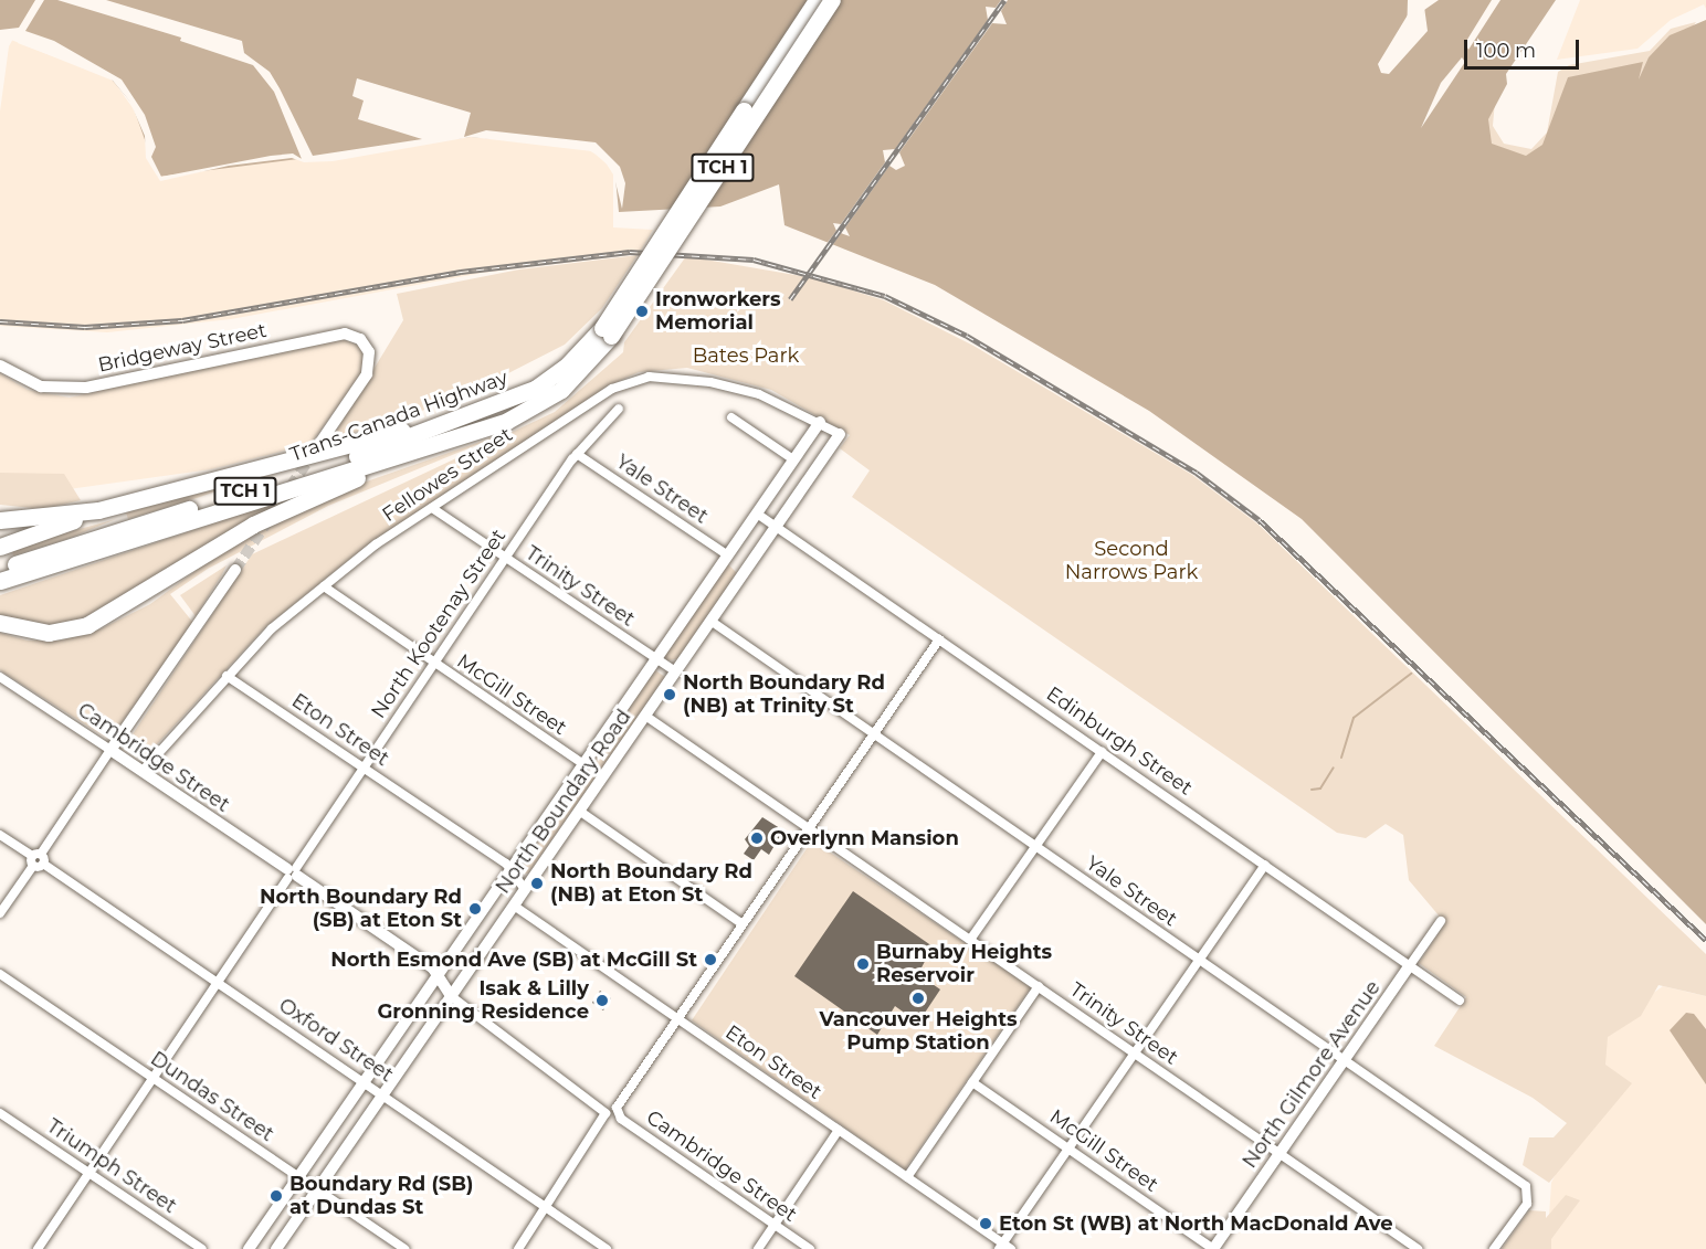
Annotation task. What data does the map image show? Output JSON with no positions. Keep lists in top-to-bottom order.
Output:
{
  "streets": {
    "highway": ["TCH 1", "Trans-Canada Highway"],
    "street": [
      "Bridgeway Street",
      "Fellowes Street",
      "Yale Street",
      "Trinity Street",
      "North Kootenay Street",
      "McGill Street",
      "Eton Street",
      "Edinburgh Street",
      "Cambridge Street",
      "North Boundary Road",
      "Oxford Street",
      "North Gilmore Avenue",
      "Dundas Street",
      "Triumph Street"
    ]
  },
  "crossings": [
    ["TCH 1", "Trans-Canada Highway"],
    ["Fellowes Street", "Trinity Street"],
    ["Fellowes Street", "McGill Street"],
    ["Fellowes Street", "Eton Street"],
    ["Fellowes Street", "Cambridge Street"],
    ["Fellowes Street", "North Boundary Road"],
    ["Yale Street", "North Kootenay Street"],
    ["Yale Street", "North Boundary Road"],
    ["Yale Street", "North Gilmore Avenue"],
    ["Trinity Street", "North Kootenay Street"],
    ["Trinity Street", "North Boundary Road"],
    ["Trinity Street", "North Gilmore Avenue"],
    ["North Kootenay Street", "McGill Street"],
    ["North Kootenay Street", "Eton Street"],
    ["North Kootenay Street", "Cambridge Street"],
    ["North Kootenay Street", "Oxford Street"],
    ["North Kootenay Street", "Dundas Street"],
    ["North Kootenay Street", "Triumph Street"],
    ["McGill Street", "North Boundary Road"],
    ["McGill Street", "North Gilmore Avenue"],
    ["Eton Street", "North Boundary Road"],
    ["Edinburgh Street", "North Boundary Road"],
    ["Edinburgh Street", "North Gilmore Avenue"],
    ["Cambridge Street", "North Boundary Road"],
    ["North Boundary Road", "Oxford Street"],
    ["North Boundary Road", "Dundas Street"]
  ],
  "parks": ["Bates Park", "Second Narrows Park"],
  "places": [
    "Ironworkers Memorial",
    "North Boundary Rd (NB) at Trinity St",
    "Overlynn Mansion",
    "North Boundary Rd (NB) at Eton St",
    "North Boundary Rd (SB) at Eton St",
    "North Esmond Ave (SB) at McGill St",
    "Burnaby Heights Reservoir",
    "Vancouver Heights Pump Station",
    "Isak & Lilly Gronning Residence",
    "Boundary Rd (SB) at Dundas St",
    "Eton St (WB) at North MacDonald Ave"
  ],
  "scale_bar": "100 m"
}
